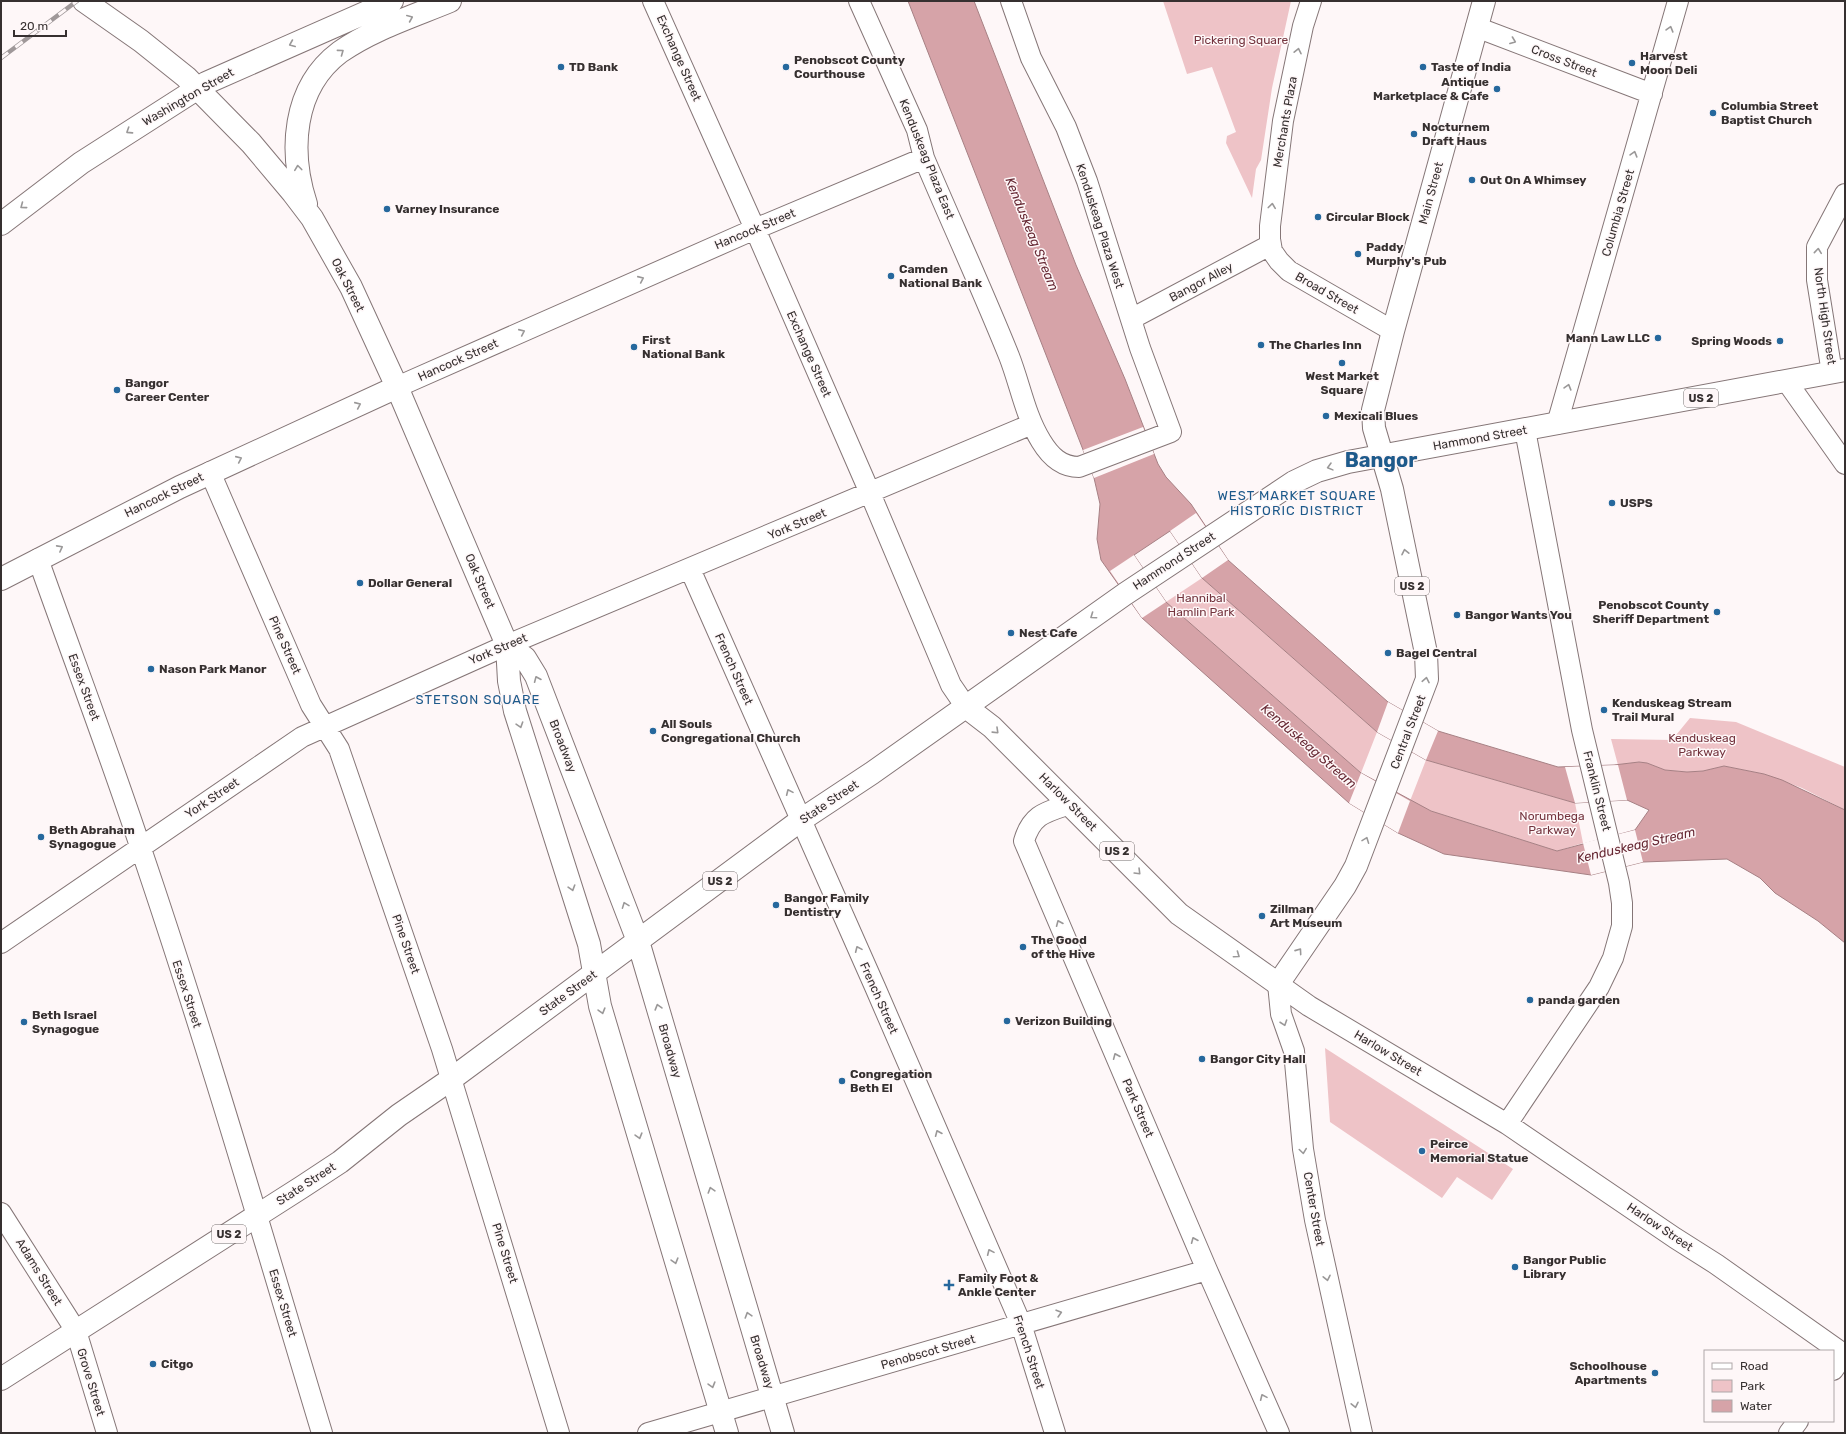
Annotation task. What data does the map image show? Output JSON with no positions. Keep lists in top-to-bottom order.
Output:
{
  "streets": {
    "main road": [
      "Washington Street",
      "Main Street",
      "Hancock Street",
      "Oak Street",
      "US 2",
      "Hammond Street",
      "Central Street",
      "Broadway",
      "State Street",
      "Harlow Street"
    ],
    "street": [
      "Exchange Street",
      "Cross Street",
      "Merchants Plaza",
      "Kenduskeag Plaza East",
      "Columbia Street",
      "Kenduskeag Plaza West",
      "Bangor Alley",
      "Broad Street",
      "North High Street",
      "York Street",
      "Pine Street",
      "French Street",
      "Essex Street",
      "Franklin Street",
      "Park Street",
      "Center Street",
      "Adams Street",
      "Penobscot Street",
      "Grove Street"
    ]
  },
  "crossings": [
    ["Exchange Street", "Hancock Street"],
    ["Exchange Street", "York Street"],
    ["Exchange Street", "State Street"],
    ["Exchange Street", "Harlow Street"],
    ["Cross Street", "Main Street"],
    ["Cross Street", "Columbia Street"],
    ["Washington Street", "Oak Street"],
    ["Merchants Plaza", "Bangor Alley"],
    ["Merchants Plaza", "Broad Street"],
    ["Kenduskeag Plaza East", "Kenduskeag Plaza West"],
    ["Kenduskeag Plaza East", "Hancock Street"],
    ["Kenduskeag Plaza East", "York Street"],
    ["Main Street", "Broad Street"],
    ["Main Street", "Hammond Street"],
    ["Main Street", "Central Street"],
    ["Columbia Street", "Hammond Street"],
    ["Kenduskeag Plaza West", "Bangor Alley"],
    ["Hancock Street", "Oak Street"],
    ["Hancock Street", "Pine Street"],
    ["Hancock Street", "Essex Street"],
    ["Bangor Alley", "Broad Street"],
    ["Oak Street", "York Street"],
    ["Oak Street", "Broadway"],
    ["North High Street", "Hammond Street"],
    ["Hammond Street", "Central Street"],
    ["Hammond Street", "Franklin Street"],
    ["Hammond Street", "State Street"],
    ["York Street", "Pine Street"],
    ["York Street", "French Street"],
    ["York Street", "Essex Street"],
    ["York Street", "Broadway"],
    ["Pine Street", "State Street"],
    ["French Street", "State Street"],
    ["French Street", "Penobscot Street"],
    ["Essex Street", "State Street"],
    ["Central Street", "Harlow Street"],
    ["Central Street", "Center Street"],
    ["Broadway", "State Street"],
    ["Broadway", "Penobscot Street"],
    ["Franklin Street", "Harlow Street"],
    ["State Street", "Harlow Street"],
    ["State Street", "Adams Street"],
    ["State Street", "Grove Street"],
    ["Harlow Street", "Park Street"],
    ["Harlow Street", "Center Street"],
    ["Park Street", "Penobscot Street"],
    ["Adams Street", "Grove Street"]
  ],
  "one_way": [
    "Cross Street",
    "Washington Street",
    "Merchants Plaza",
    "Columbia Street",
    "Hancock Street",
    "North High Street",
    "Hammond Street",
    "French Street",
    "Central Street",
    "Harlow Street",
    "Park Street",
    "Center Street"
  ],
  "districts": ["Bangor", "WEST MARKET SQUARE HISTORIC DISTRICT", "STETSON SQUARE"],
  "water": ["Kenduskeag Stream"],
  "parks": [
    "Pickering Square",
    "Hannibal Hamlin Park",
    "Kenduskeag Parkway",
    "Norumbega Parkway"
  ],
  "places": {
    "other": [
      "Harvest Moon Deli",
      "TD Bank",
      "Penobscot County Courthouse",
      "Taste of India",
      "Antique Marketplace & Cafe",
      "Columbia Street Baptist Church",
      "Nocturnem Draft Haus",
      "Out On A Whimsey",
      "Varney Insurance",
      "Circular Block",
      "Paddy Murphy's Pub",
      "Camden National Bank",
      "Mann Law LLC",
      "Spring Woods",
      "The Charles Inn",
      "First National Bank",
      "West Market Square",
      "Bangor Career Center",
      "Mexicali Blues",
      "USPS",
      "Dollar General",
      "Penobscot County Sheriff Department",
      "Bangor Wants You",
      "Nest Cafe",
      "Bagel Central",
      "Nason Park Manor",
      "Kenduskeag Stream Trail Mural",
      "All Souls Congregational Church",
      "Beth Abraham Synagogue",
      "Bangor Family Dentistry",
      "Zillman Art Museum",
      "The Good of the Hive",
      "panda garden",
      "Verizon Building",
      "Beth Israel Synagogue",
      "Bangor City Hall",
      "Congregation Beth El",
      "Peirce Memorial Statue",
      "Bangor Public Library",
      "Citgo",
      "Schoolhouse Apartments"
    ],
    "health": ["Family Foot & Ankle Center"]
  },
  "legend": ["Road", "Park", "Water"],
  "scale_bar": "20 m"
}
